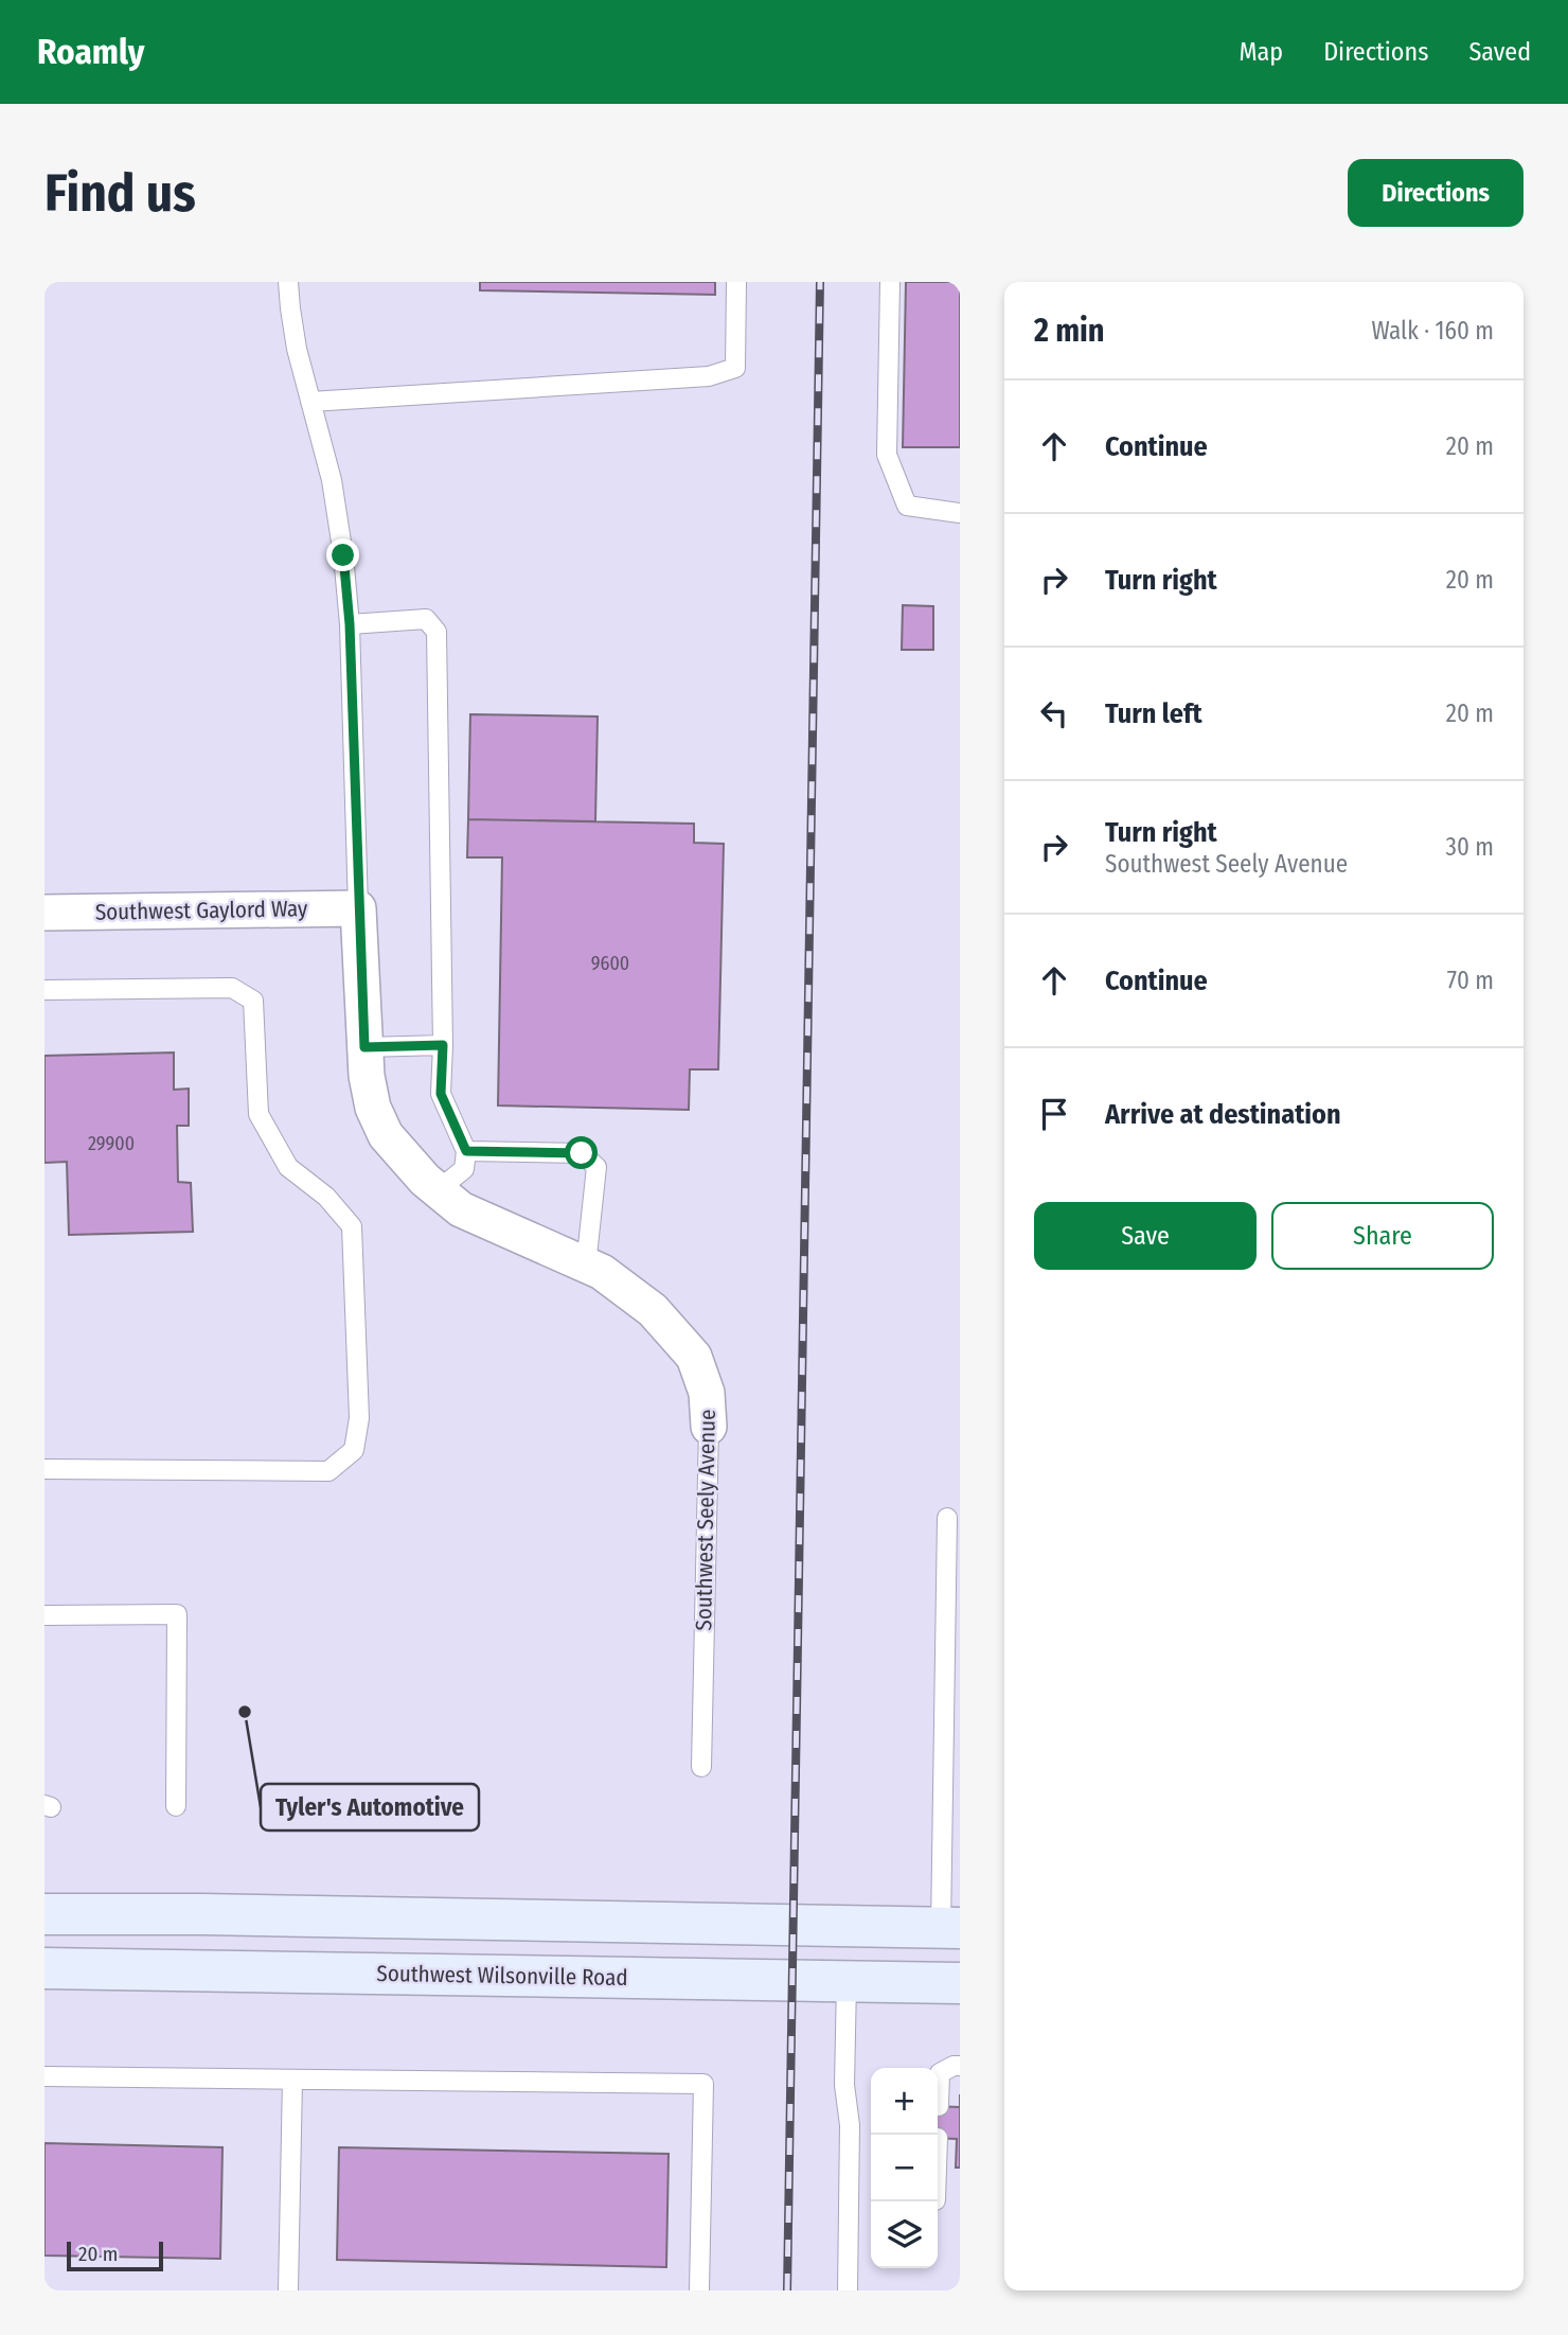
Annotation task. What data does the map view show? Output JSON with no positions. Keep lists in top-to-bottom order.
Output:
{
  "streets": {
    "main road": ["Southwest Wilsonville Road"],
    "street": ["Southwest Gaylord Way", "Southwest Seely Avenue"]
  },
  "crossings": [
    ["Southwest Gaylord Way", "Southwest Seely Avenue"]
  ],
  "places": ["Tyler's Automotive"],
  "house_numbers": ["9600", "29900"],
  "scale_bar": "20 m",
  "page": {
    "header": "Roamly",
    "nav": ["Map", "Directions", "Saved"],
    "buttons": [
      "Directions",
      ["Save", "Share"]
    ],
    "title": "Find us",
    "heading": ["2 min", "Walk · 160 m"],
    "list": [
      ["Continue", "20 m"],
      ["Turn right", "20 m"],
      ["Turn left", "20 m"],
      ["Turn right", "Southwest Seely Avenue", "30 m"],
      ["Continue", "70 m"],
      "Arrive at destination"
    ],
    "map_buttons": ["+", "−"],
    "scale": "20 m"
  }
}
